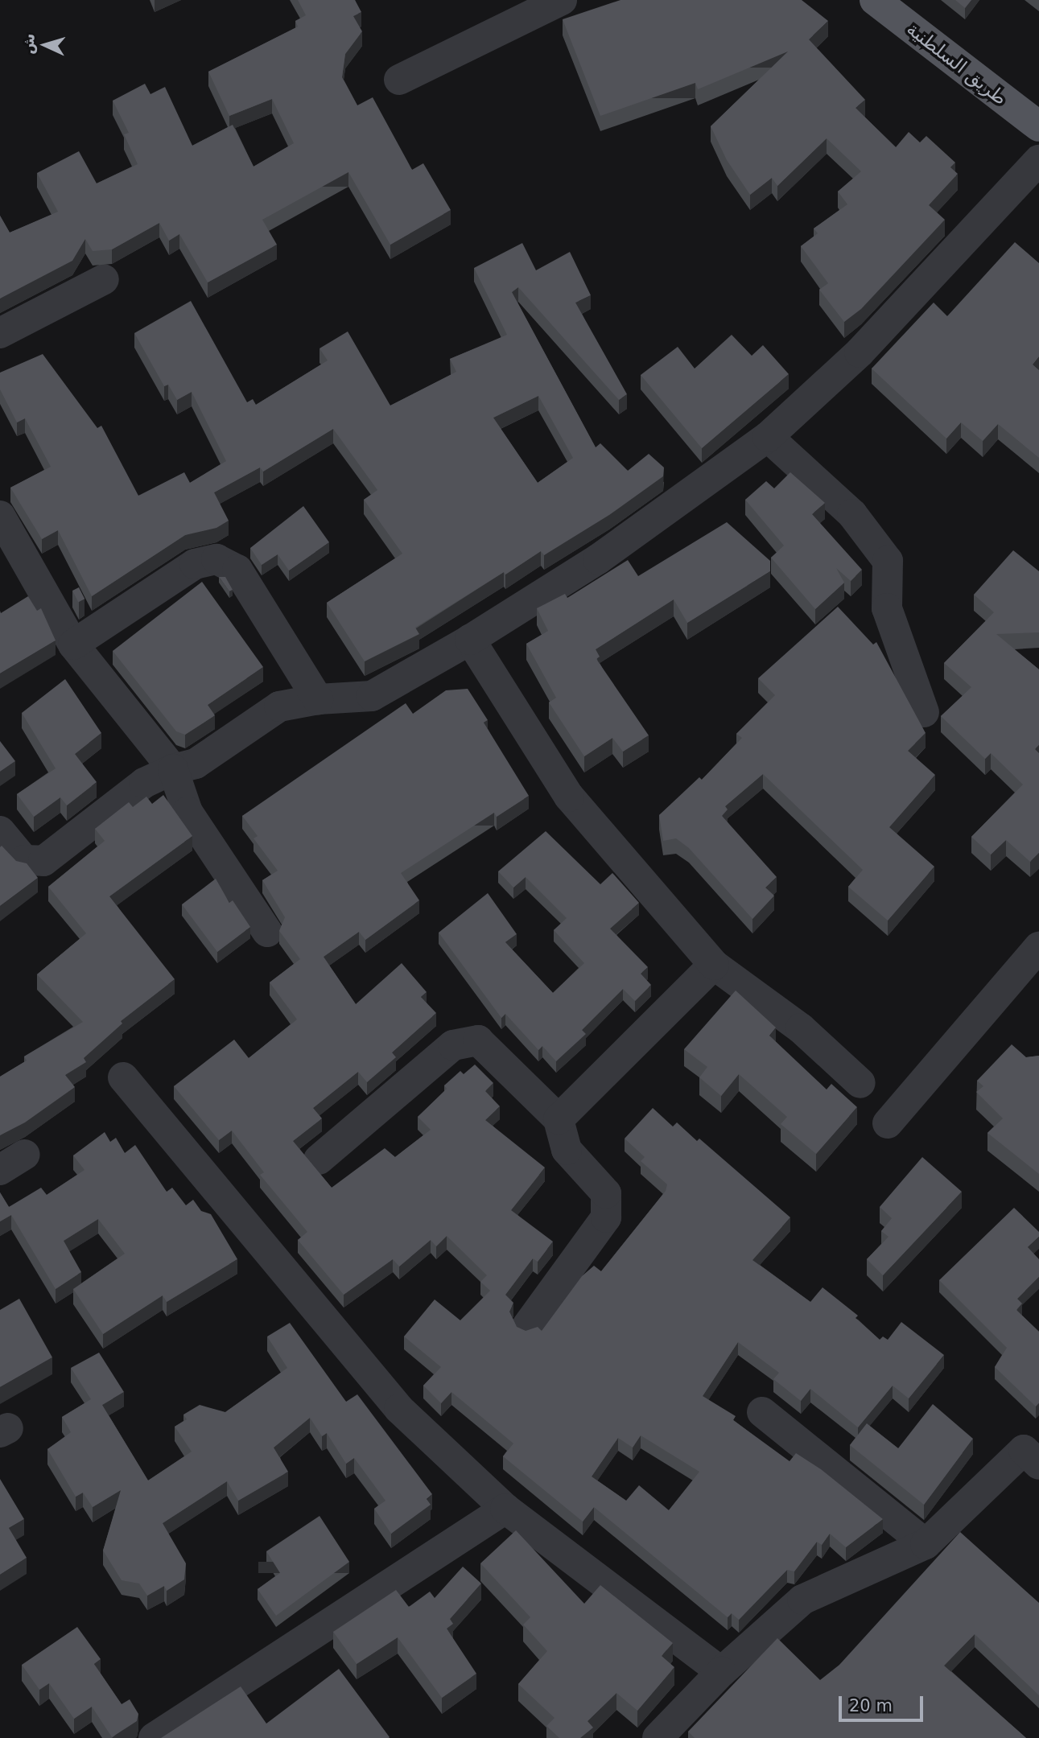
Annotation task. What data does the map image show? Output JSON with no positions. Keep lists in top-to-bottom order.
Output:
{
  "streets": {
    "main road": ["طريق السلطنية"]
  },
  "scale_bar": "20 m",
  "north": "left"
}
